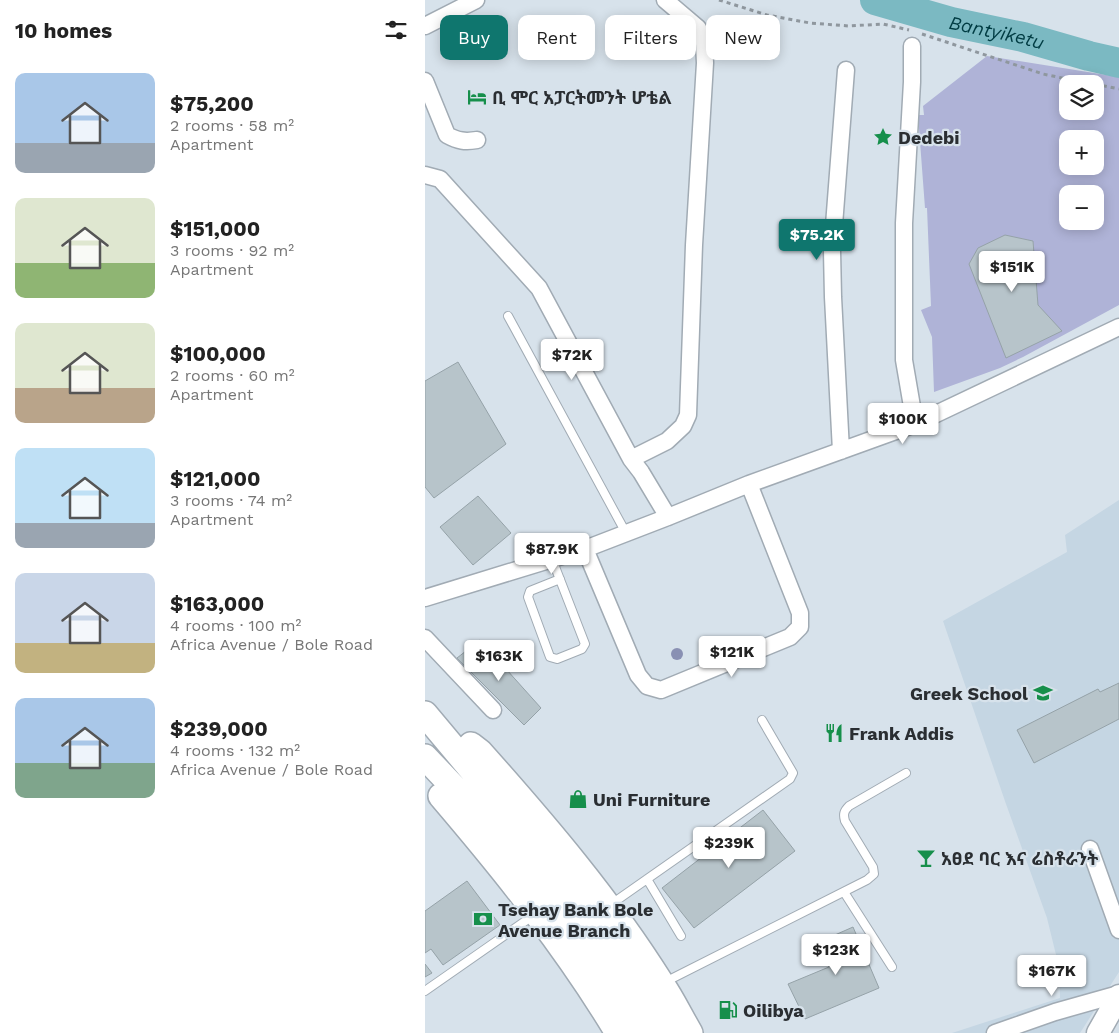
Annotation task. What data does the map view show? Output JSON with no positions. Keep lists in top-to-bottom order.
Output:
{
  "water": ["Bantyiketu"],
  "places": {
    "hotel": ["ቢ ሞር አፓርትመንት ሆቴል"],
    "place": ["Dedebi"],
    "school or university": ["Greek School"],
    "restaurant": ["Frank Addis"],
    "shop": ["Uni Furniture"],
    "bar": ["አፀደ ባር እና ሬስቶራንት"],
    "bank": ["Tsehay Bank Bole Avenue Branch"],
    "fuel station": ["Oilibya"]
  },
  "page": {
    "heading": "10 homes",
    "chip": [
      "Buy",
      "Rent",
      "Filters",
      "New"
    ],
    "list": [
      {
        "name": "$75,200",
        "note": "2 rooms · 58 m² · Apartment"
      },
      {
        "name": "$151,000",
        "note": "3 rooms · 92 m² · Apartment"
      },
      {
        "name": "$100,000",
        "note": "2 rooms · 60 m² · Apartment"
      },
      {
        "name": "$121,000",
        "note": "3 rooms · 74 m² · Apartment"
      },
      {
        "name": "$163,000",
        "note": "4 rooms · 100 m² · Africa Avenue / Bole Road"
      },
      {
        "name": "$239,000",
        "note": "4 rooms · 132 m² · Africa Avenue / Bole Road"
      }
    ],
    "map_buttons": ["+", "−"],
    "price": [
      "$75.2K",
      "$151K",
      "$72K",
      "$100K",
      "$87.9K",
      "$121K",
      "$163K",
      "$239K",
      "$123K",
      "$167K"
    ]
  }
}
